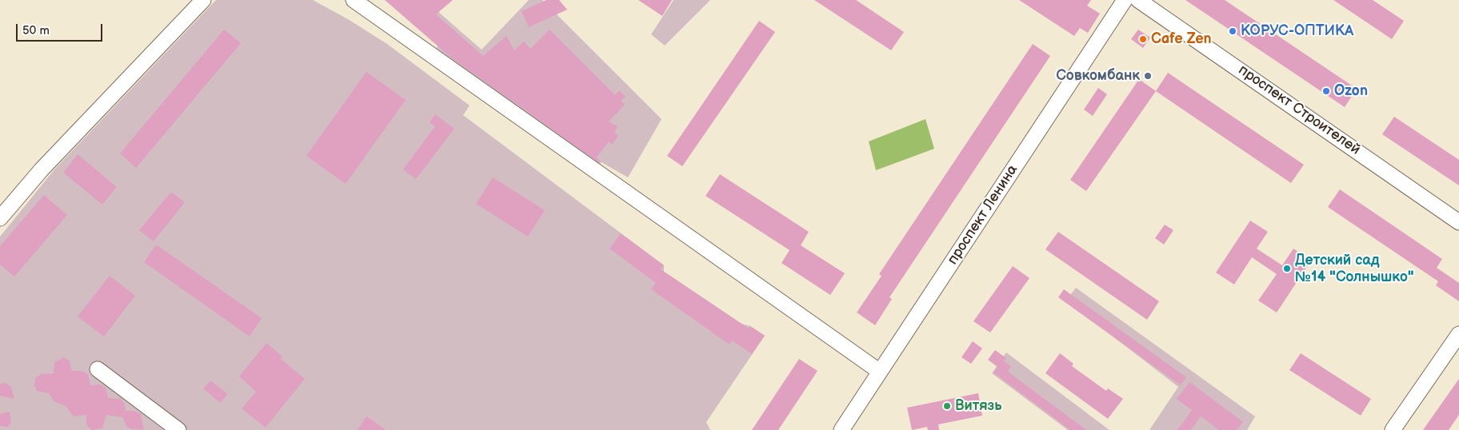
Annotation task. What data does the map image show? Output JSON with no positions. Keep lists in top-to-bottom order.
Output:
{
  "streets": {
    "street": ["проспект Строителей", "проспект Ленина"]
  },
  "places": [
    "КОРУС-ОПТИКА",
    "Cafe Zen",
    "Совкомбанк",
    "Ozon",
    "Детский сад №14 \"Солнышко\"",
    "Витязь"
  ],
  "scale_bar": "50 m"
}
